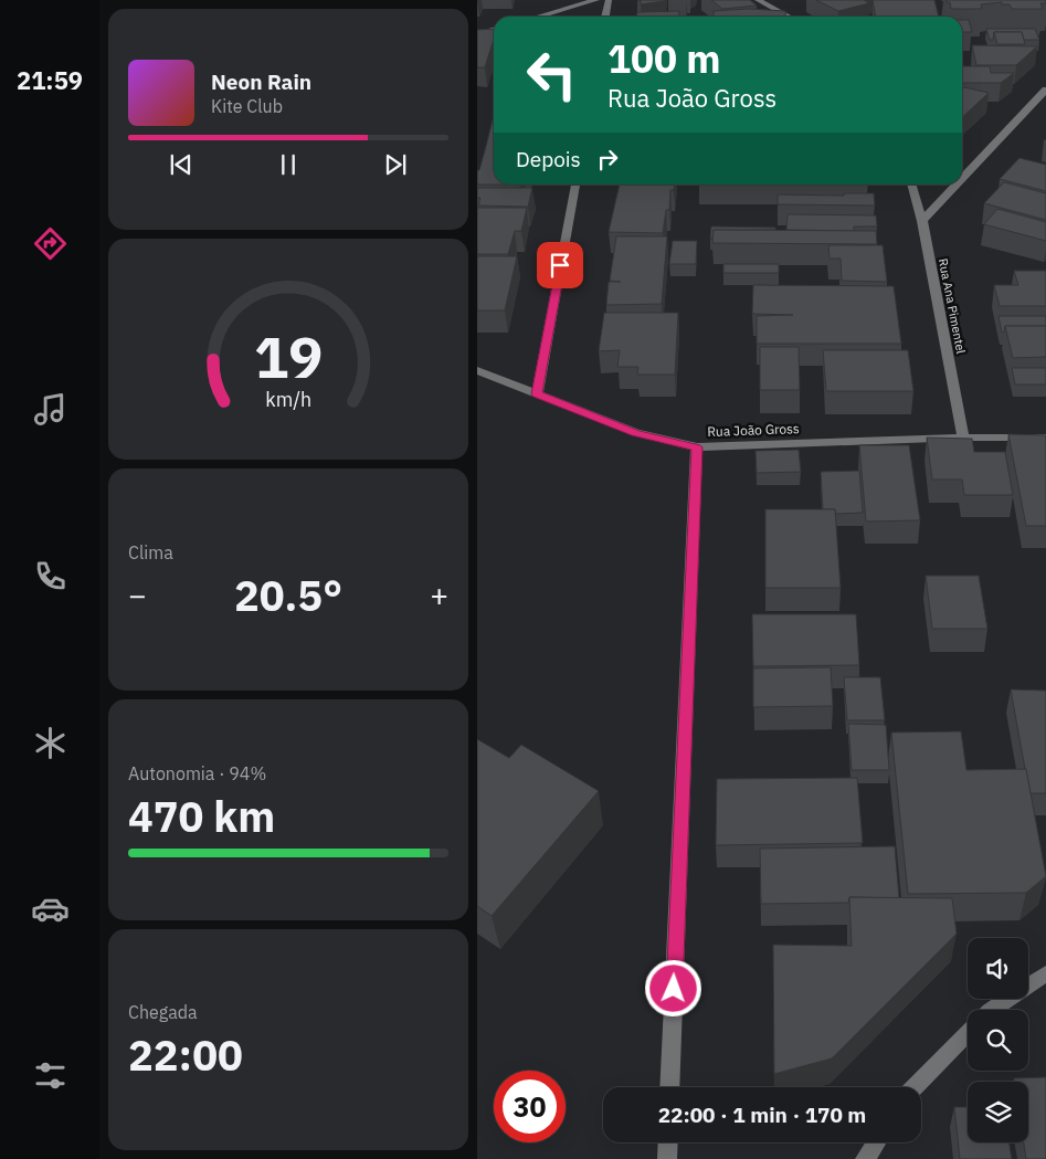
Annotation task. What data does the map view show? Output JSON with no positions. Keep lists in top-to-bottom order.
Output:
{
  "streets": {
    "street": ["Rua Ana Pimentel", "Rua João Gross"]
  },
  "crossings": [
    ["Rua Ana Pimentel", "Rua João Gross"]
  ],
  "page": {
    "tabs": "21:59",
    "turn": ["100 m", "Rua João Gross"],
    "song": ["Neon Rain", "Kite Club"],
    "then": "Depois",
    "tile": [
      "Clima",
      ["Autonomia · 94%", "470 km"],
      ["Chegada", "22:00"]
    ],
    "heat": ["−", "20.5°", "+"],
    "limit": "30",
    "trip": "22:00 · 1 min · 170 m",
    "gauge": ["19", "km/h"]
  }
}
